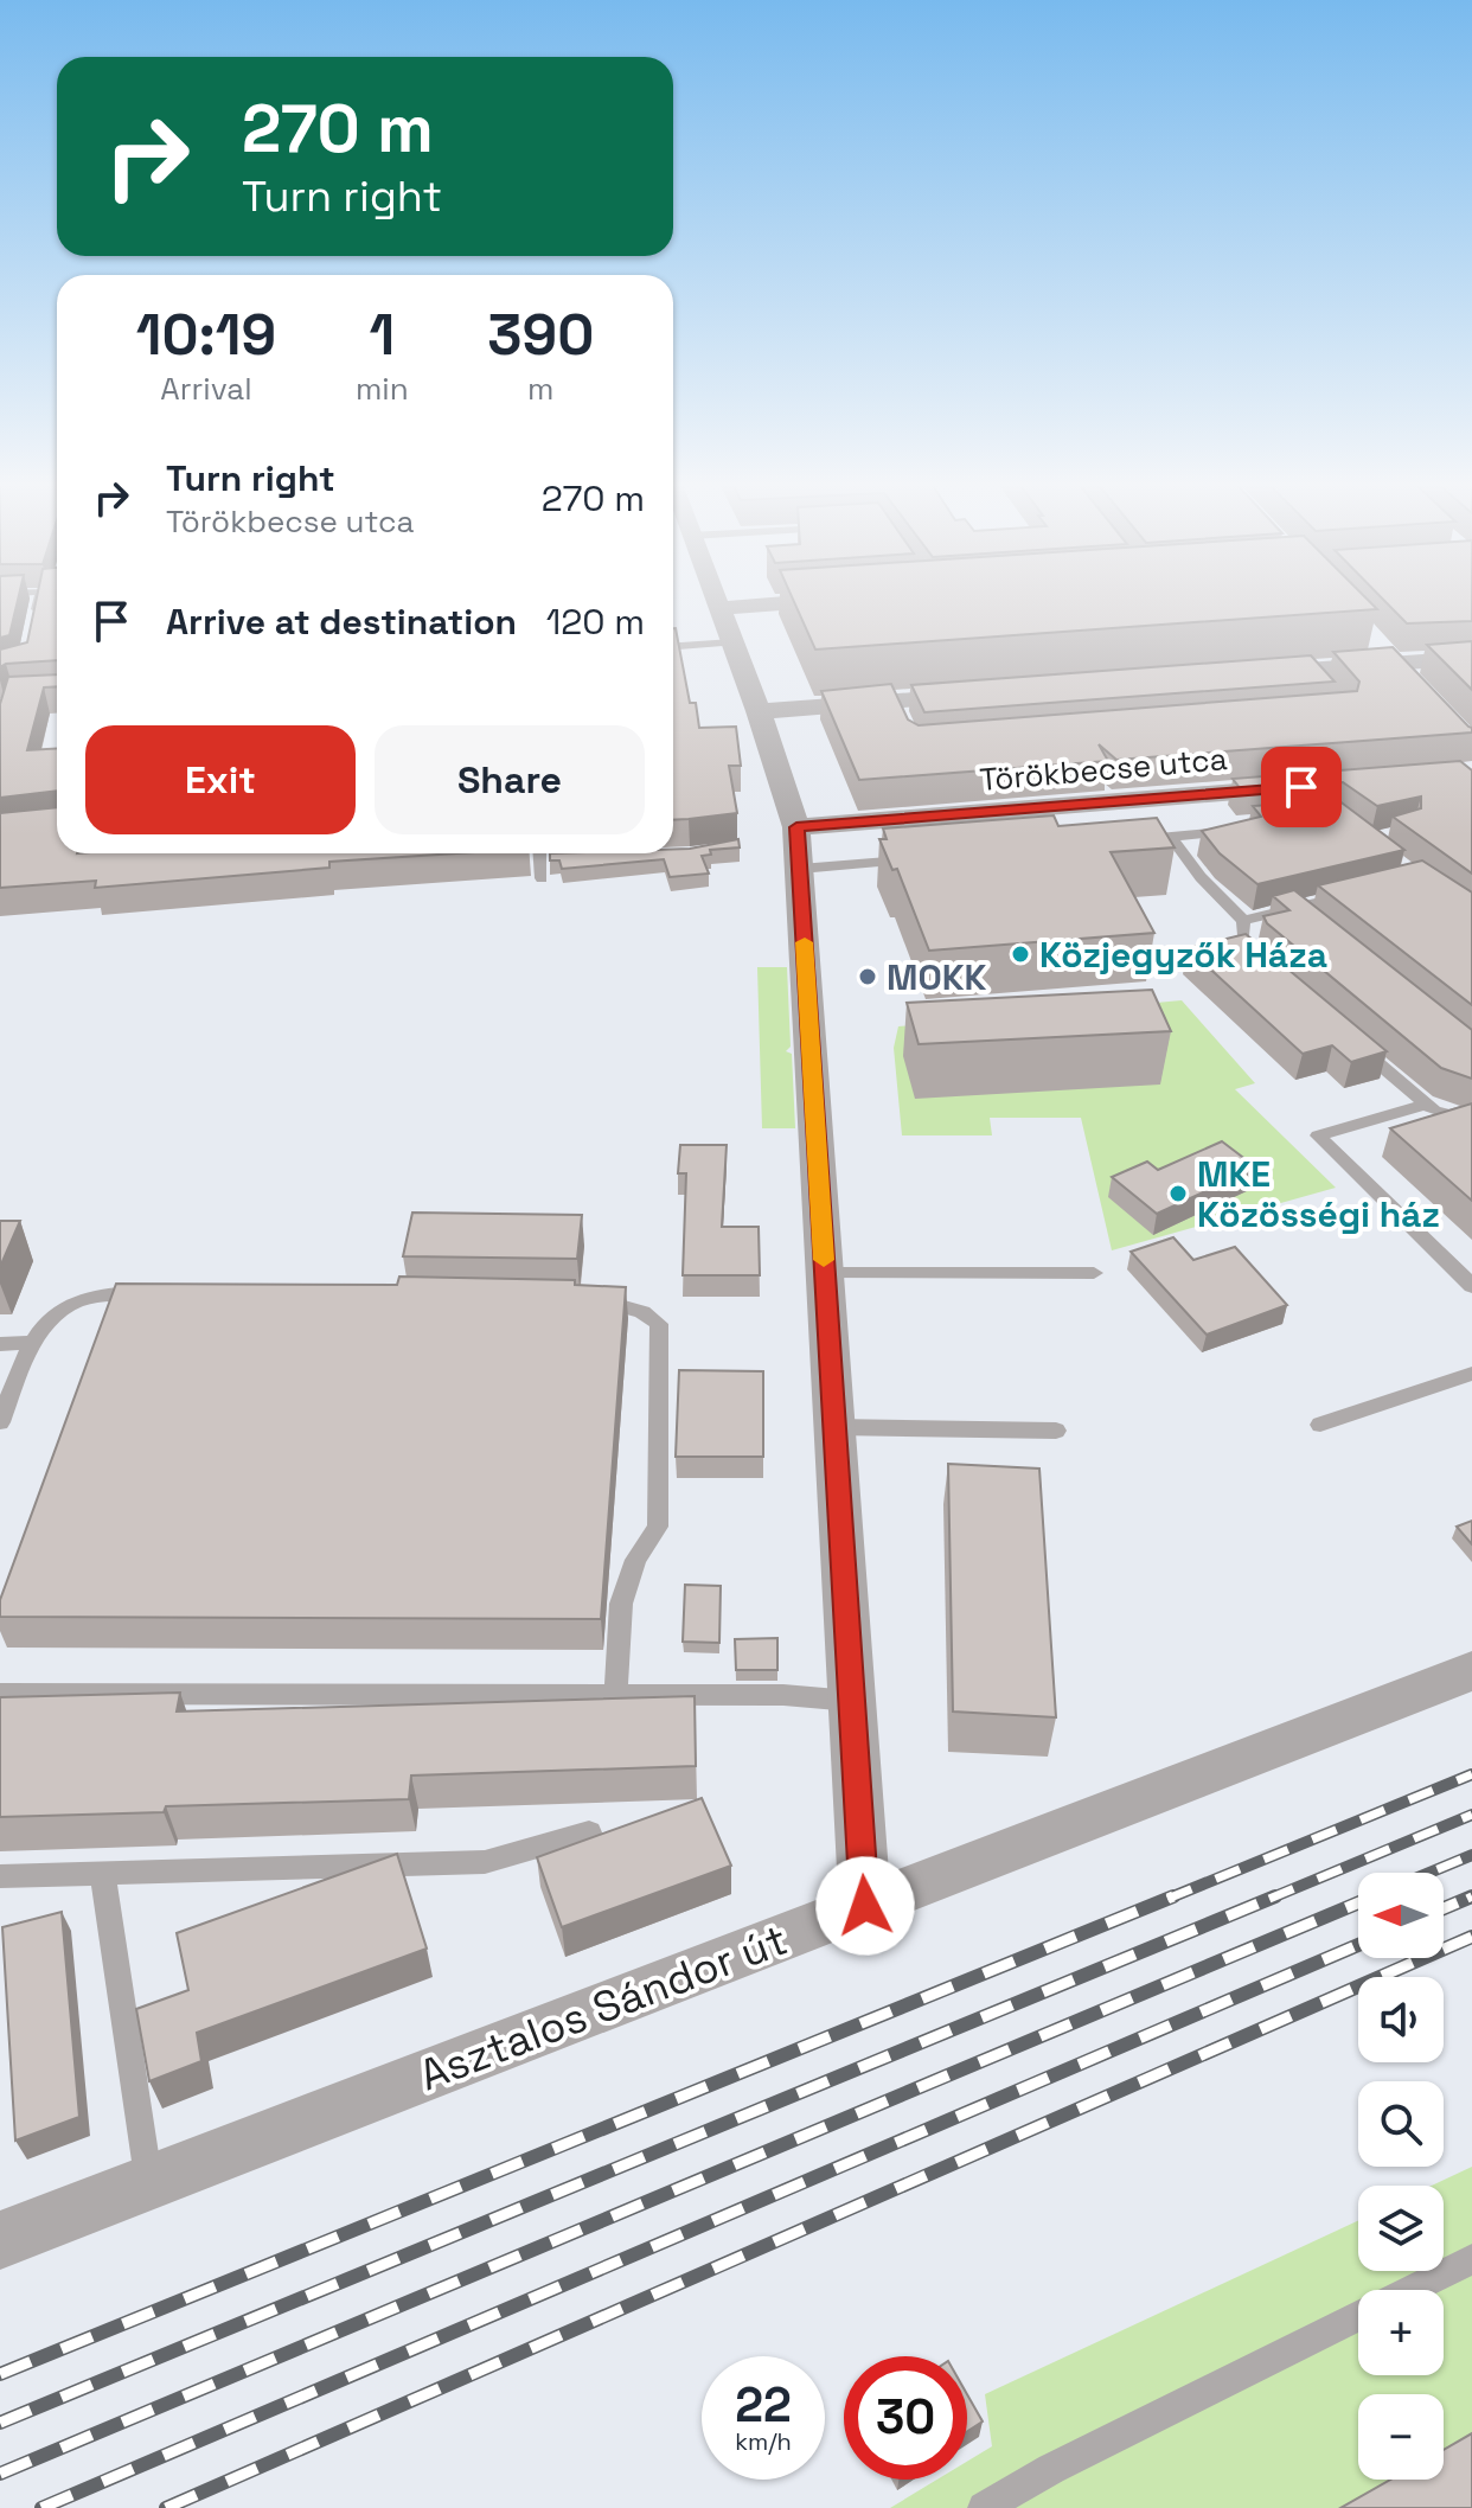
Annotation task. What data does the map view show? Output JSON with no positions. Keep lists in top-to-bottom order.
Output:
{
  "streets": {
    "street": ["Törökbecse utca", "Asztalos Sándor út"]
  },
  "places": ["Közjegyzők Háza", "MOKK", "MKE Közösségi ház"],
  "north": "left",
  "page": {
    "turn": ["270 m", "Turn right"],
    "eta": [
      "10:19",
      "Arrival",
      "1",
      "min",
      "390",
      "m"
    ],
    "list": [
      {
        "name": "Turn right",
        "note": "Törökbecse utca",
        "value": "270 m"
      },
      {
        "name": "Arrive at destination",
        "value": "120 m"
      }
    ],
    "buttons": ["Exit", "Share"],
    "map_buttons": ["+", "−"],
    "speed": "22 km/h",
    "limit": "30"
  }
}
